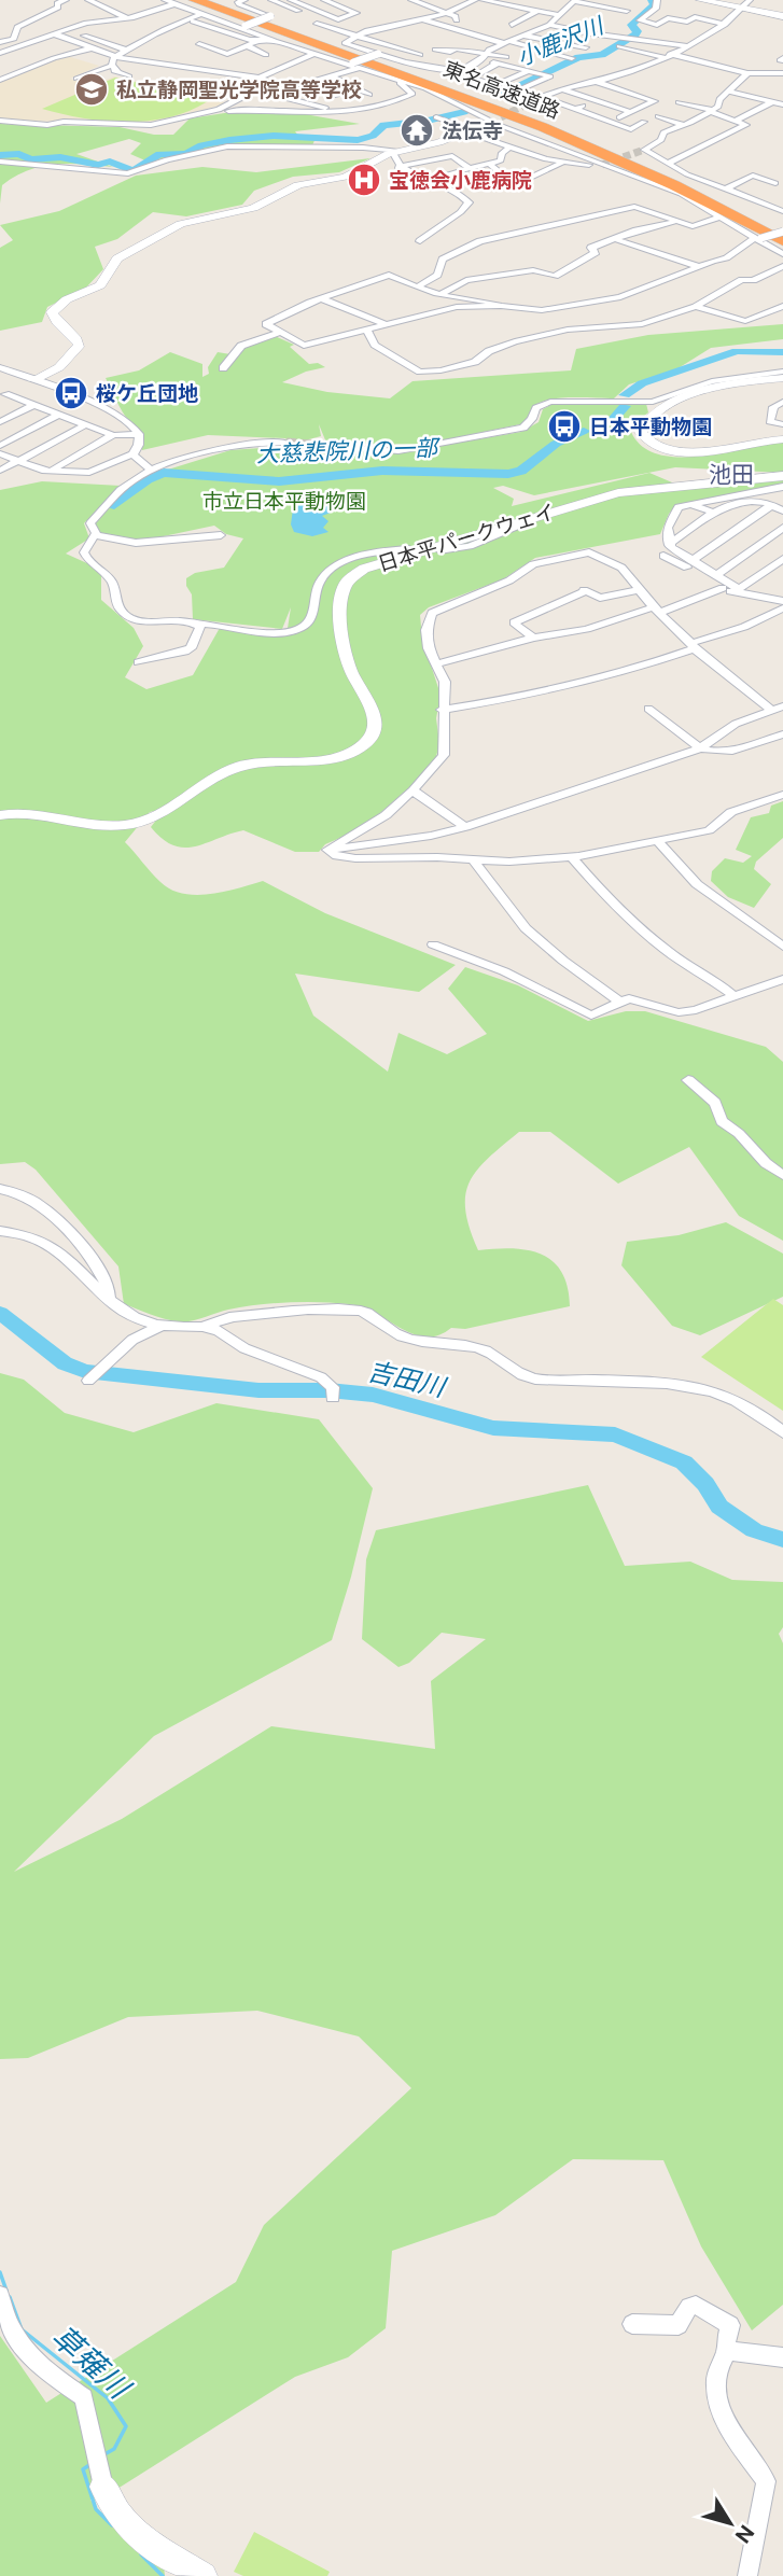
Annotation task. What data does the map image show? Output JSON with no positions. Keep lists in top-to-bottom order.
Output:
{
  "streets": {
    "highway": ["東名高速道路"],
    "street": ["日本平パークウェイ"]
  },
  "districts": ["池田"],
  "water": [
    "小鹿沢川",
    "大慈悲院川の一部",
    "吉田川",
    "草薙川"
  ],
  "parks": ["市立日本平動物園"],
  "places": {
    "school or university": ["私立静岡聖光学院高等学校"],
    "temple": ["法伝寺"],
    "hospital": ["宝徳会小鹿病院"],
    "bus stop": ["桜ケ丘団地", "日本平動物園"]
  },
  "north": "bottom right"
}
